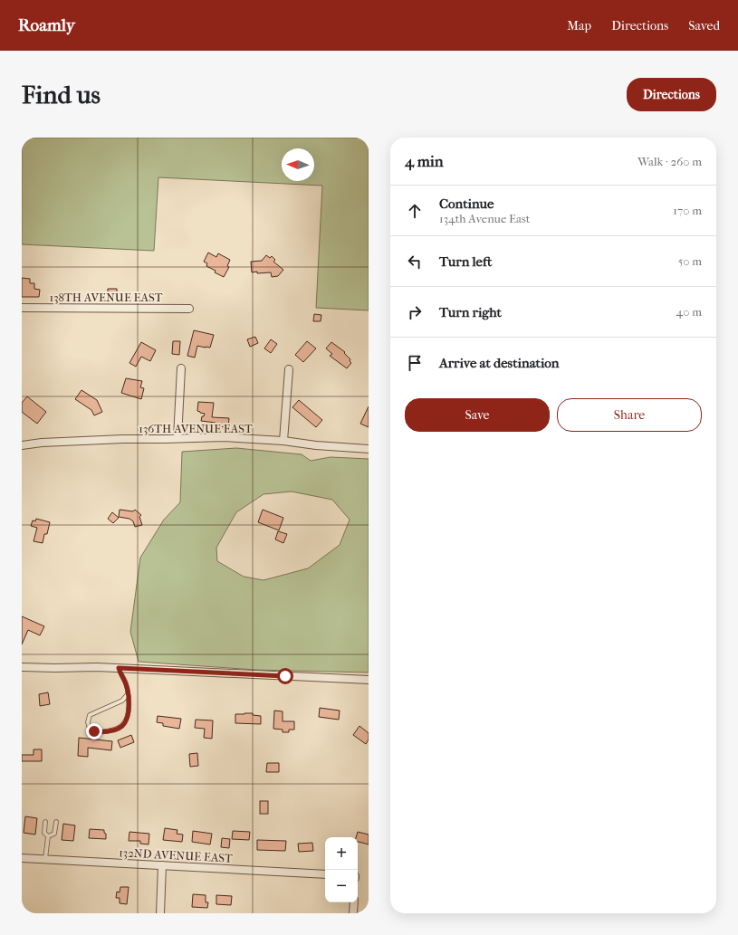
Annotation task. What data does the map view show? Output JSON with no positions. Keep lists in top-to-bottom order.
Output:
{
  "streets": {
    "street": ["138TH AVENUE EAST", "136TH AVENUE EAST", "132ND AVENUE EAST"]
  },
  "north": "left",
  "page": {
    "header": "Roamly",
    "nav": ["Map", "Directions", "Saved"],
    "buttons": [
      "Directions",
      ["Save", "Share"]
    ],
    "title": "Find us",
    "heading": ["4 min", "Walk · 260 m"],
    "list": [
      ["Continue", "134th Avenue East", "170 m"],
      ["Turn left", "50 m"],
      ["Turn right", "40 m"],
      "Arrive at destination"
    ],
    "map_buttons": ["+", "−"]
  }
}
